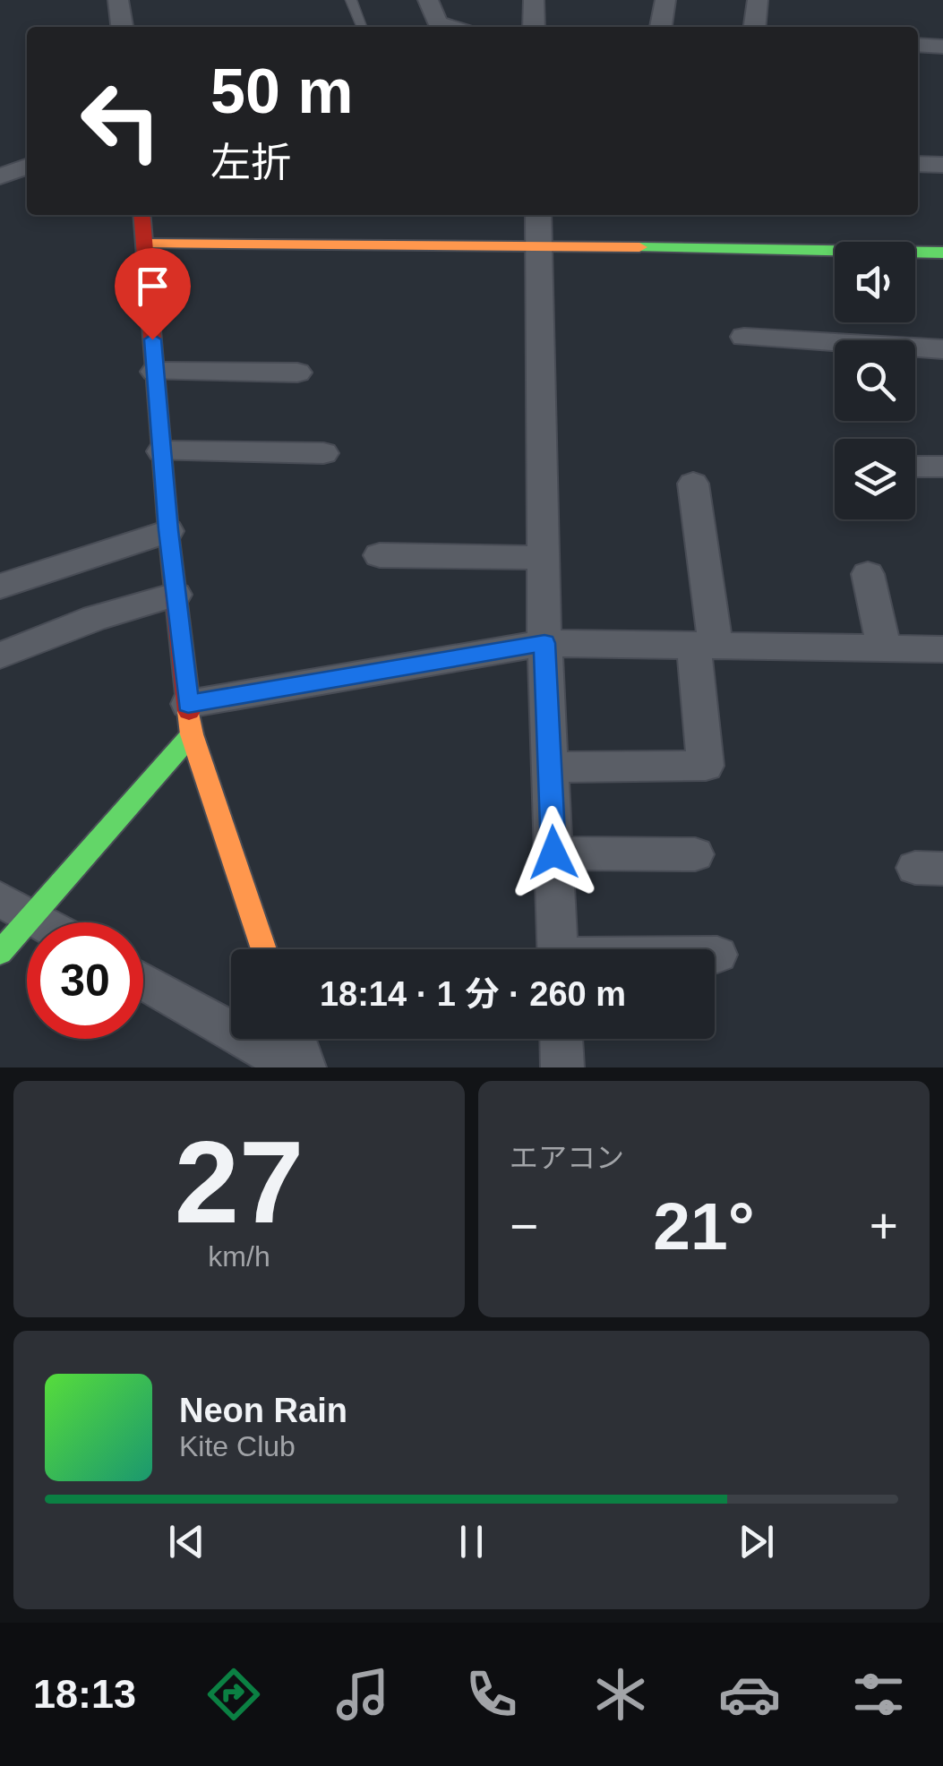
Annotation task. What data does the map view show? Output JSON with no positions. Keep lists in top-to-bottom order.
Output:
{
  "page": {
    "turn": ["50 m", "左折"],
    "limit": "30",
    "trip": "18:14 · 1 分 · 260 m",
    "tile": [
      ["27", "km/h"],
      "エアコン"
    ],
    "heat": ["−", "21°", "+"],
    "song": ["Neon Rain", "Kite Club"],
    "tabs": "18:13"
  }
}
